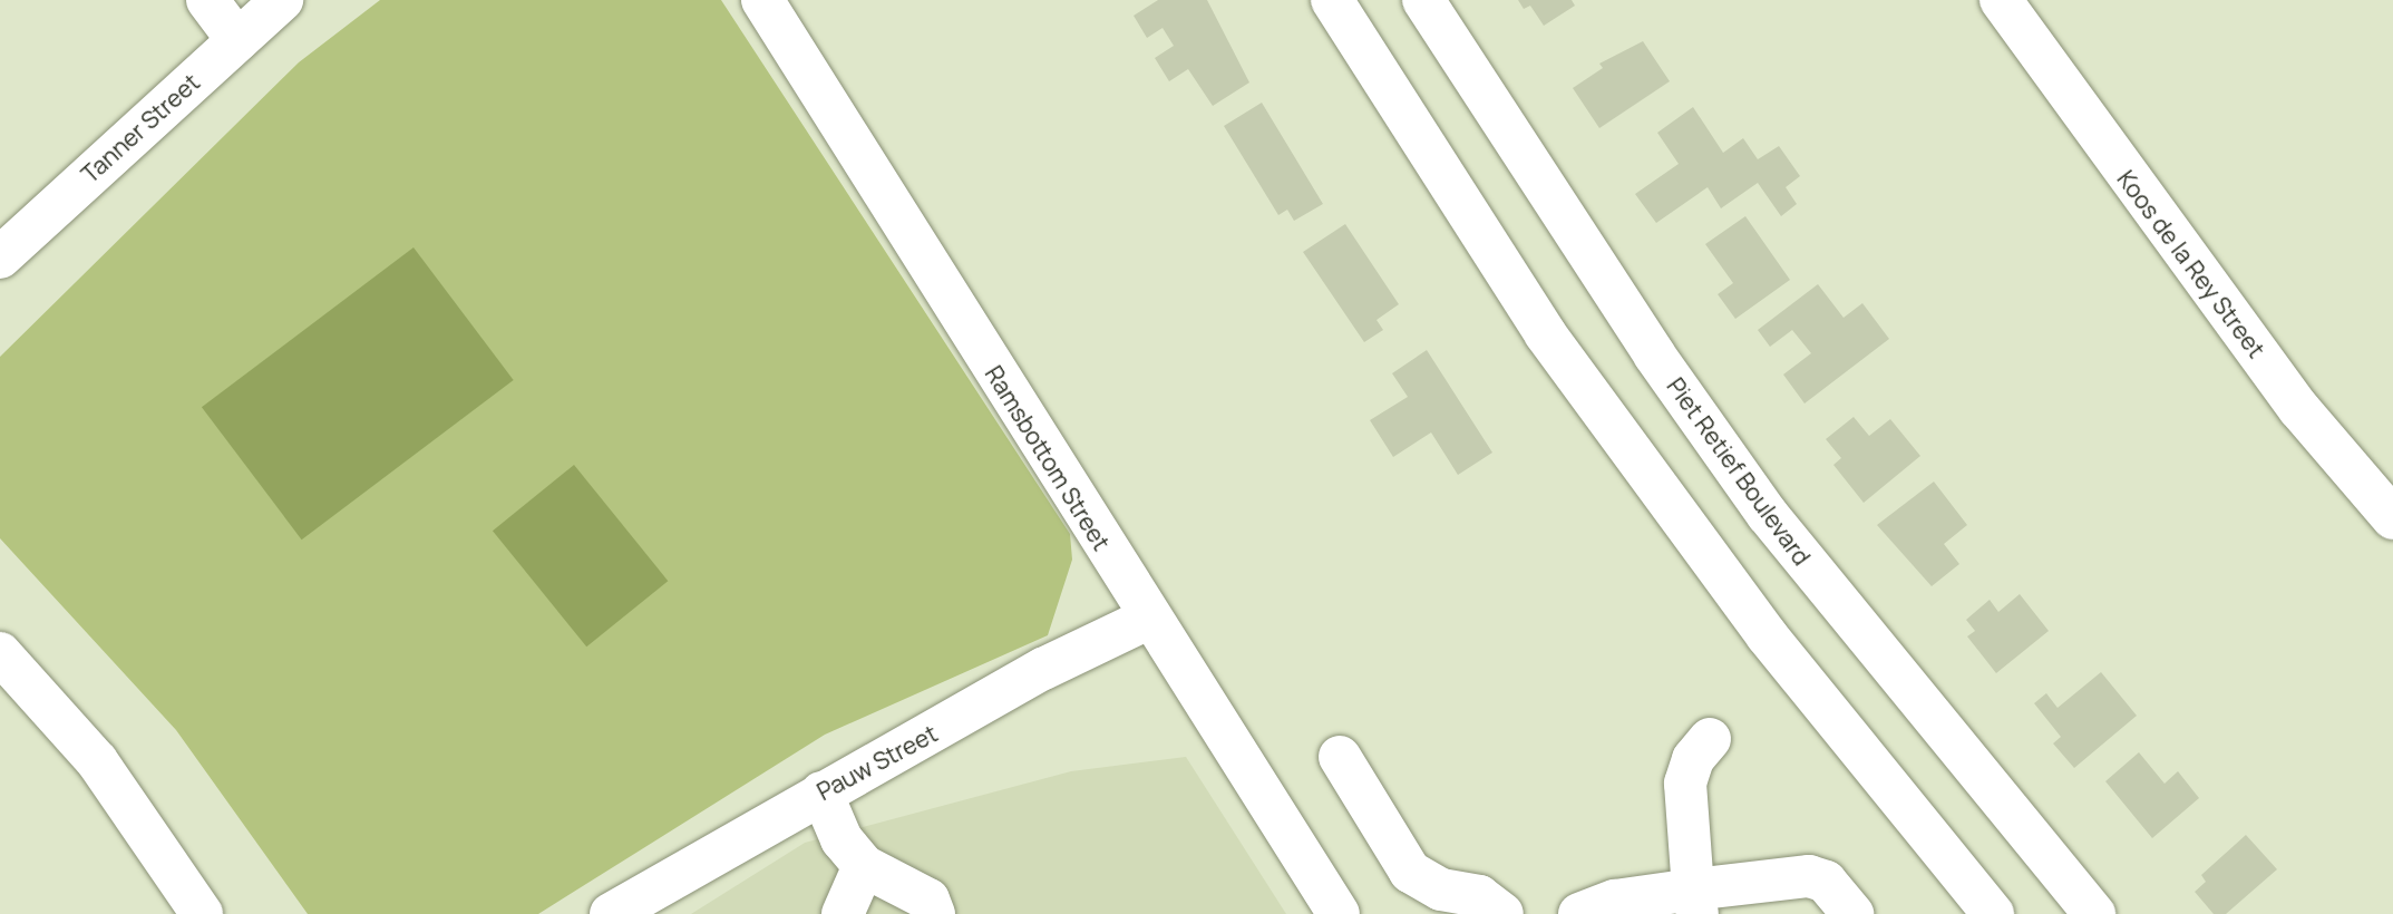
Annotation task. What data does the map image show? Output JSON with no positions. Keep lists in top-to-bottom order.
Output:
{
  "streets": {
    "street": [
      "Tanner Street",
      "Koos de la Rey Street",
      "Ramsbottom Street",
      "Piet Retief Boulevard",
      "Pauw Street"
    ]
  },
  "crossings": [
    ["Ramsbottom Street", "Pauw Street"]
  ]
}
